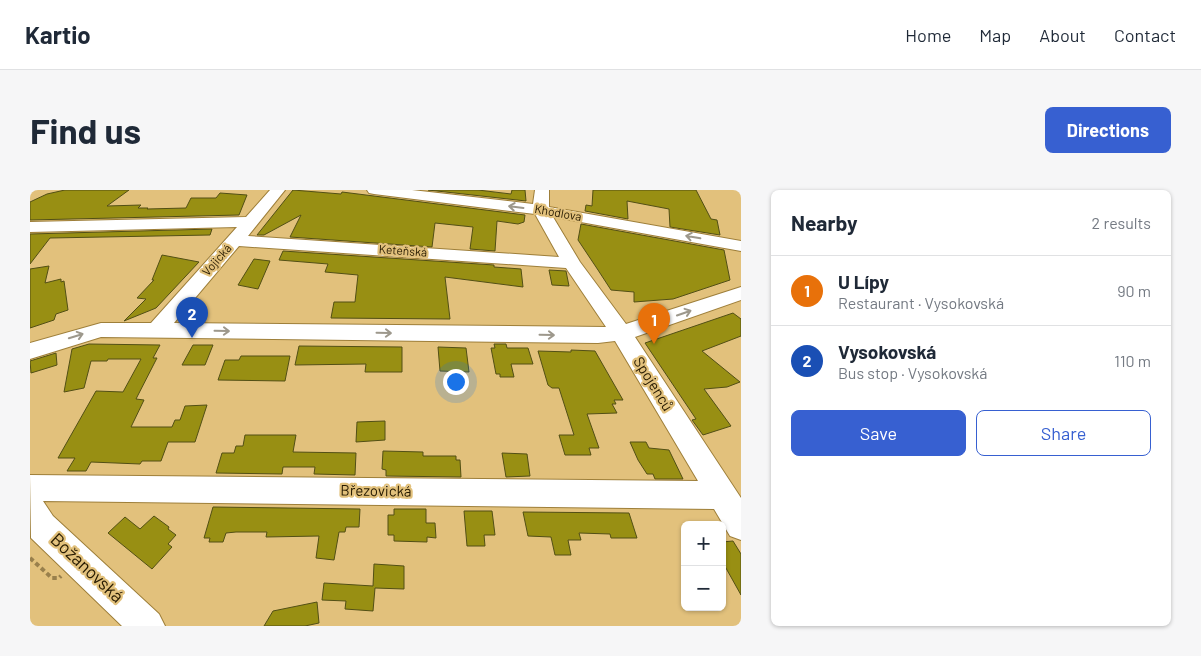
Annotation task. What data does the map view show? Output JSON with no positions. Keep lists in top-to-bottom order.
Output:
{
  "streets": {
    "street": [
      "Khodlova",
      "Keteňská",
      "Vojická",
      "Spojenců",
      "Březovická",
      "Božanovská"
    ]
  },
  "crossings": [
    ["Khodlova", "Spojenců"],
    ["Keteňská", "Vojická"],
    ["Keteňská", "Spojenců"],
    ["Spojenců", "Březovická"]
  ],
  "page": {
    "header": "Kartio",
    "nav": [
      "Home",
      "Map",
      "About",
      "Contact"
    ],
    "buttons": [
      "Directions",
      ["Save", "Share"]
    ],
    "title": "Find us",
    "heading": ["Nearby", "2 results"],
    "list": [
      {
        "mark": "1",
        "name": "U Lípy",
        "note": "Restaurant · Vysokovská",
        "value": "90 m"
      },
      {
        "mark": "2",
        "name": "Vysokovská",
        "note": "Bus stop · Vysokovská",
        "value": "110 m"
      }
    ],
    "pins": ["2", "1"],
    "map_buttons": ["+", "−"]
  }
}
